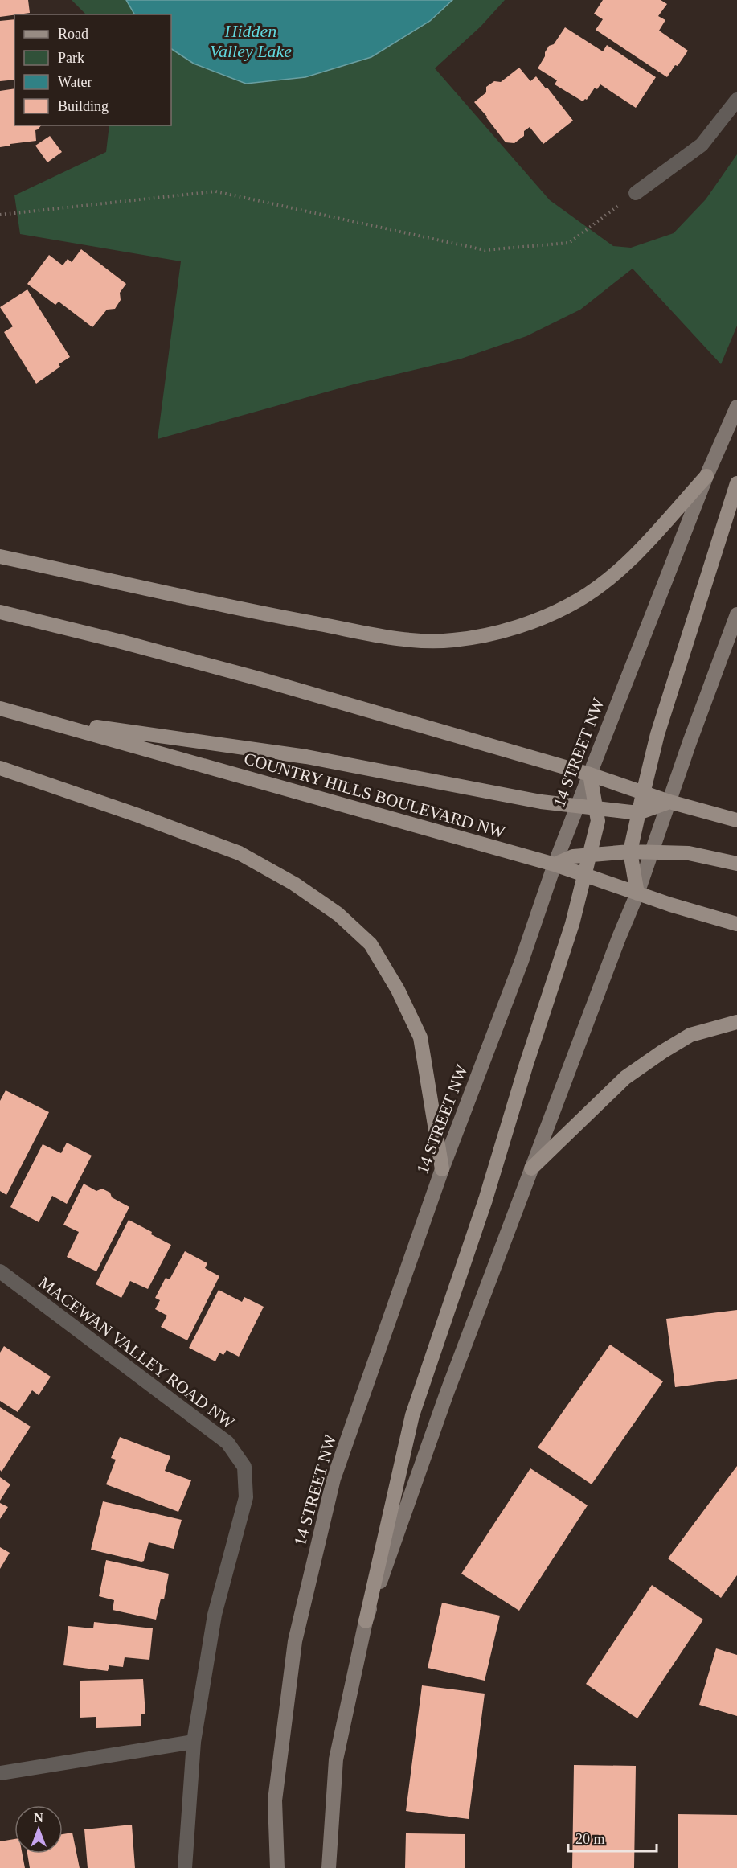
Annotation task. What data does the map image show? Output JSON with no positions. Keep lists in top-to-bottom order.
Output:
{
  "streets": {
    "main road": ["14 STREET NW", "COUNTRY HILLS BOULEVARD NW"],
    "street": ["MACEWAN VALLEY ROAD NW"]
  },
  "crossings": [
    ["14 STREET NW", "COUNTRY HILLS BOULEVARD NW"]
  ],
  "water": ["Hidden Valley Lake"],
  "legend": [
    "Road",
    "Park",
    "Water",
    "Building"
  ],
  "scale_bar": "20 m",
  "north": "top"
}
